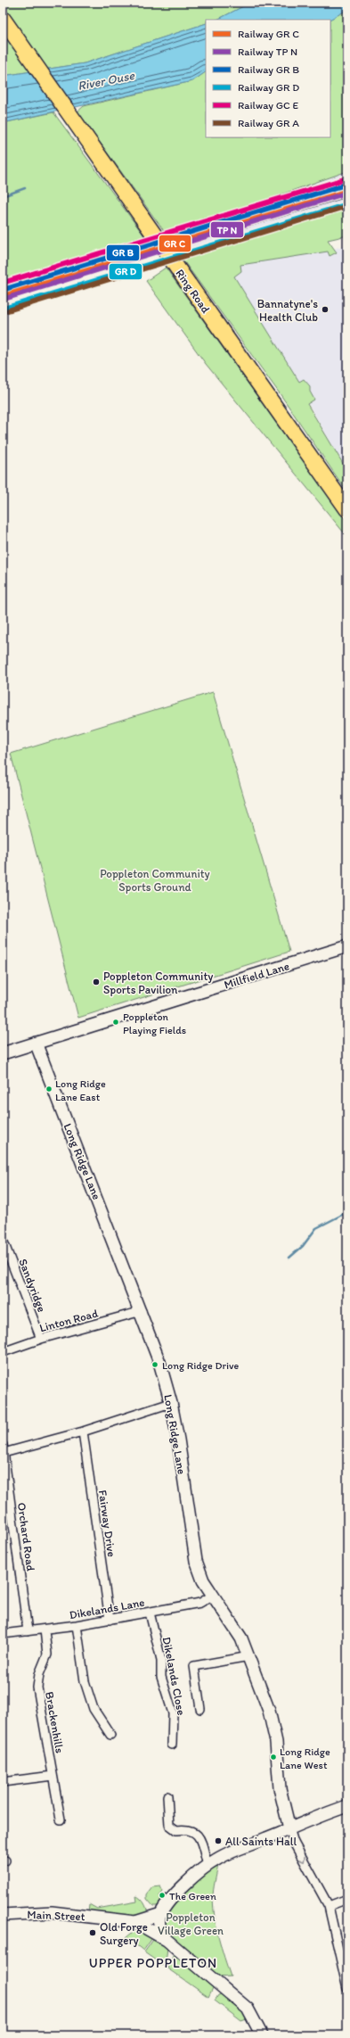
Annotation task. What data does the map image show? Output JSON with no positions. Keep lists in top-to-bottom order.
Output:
{
  "streets": {
    "highway": ["Ring Road"],
    "street": [
      "Millfield Lane",
      "Long Ridge Lane",
      "Sandyridge",
      "Linton Road",
      "Fairway Drive",
      "Orchard Road",
      "Dikelands Lane",
      "Dikelands Close",
      "Brackenhills",
      "Main Street"
    ]
  },
  "crossings": [
    ["Millfield Lane", "Long Ridge Lane"],
    ["Long Ridge Lane", "Linton Road"],
    ["Long Ridge Lane", "Dikelands Lane"],
    ["Sandyridge", "Linton Road"],
    ["Fairway Drive", "Dikelands Lane"],
    ["Orchard Road", "Dikelands Lane"],
    ["Dikelands Lane", "Dikelands Close"],
    ["Dikelands Lane", "Brackenhills"]
  ],
  "districts": ["UPPER POPPLETON"],
  "water": ["River Ouse"],
  "parks": ["Poppleton Community Sports Ground", "Poppleton Village Green"],
  "places": [
    "Bannatyne's Health Club",
    "Poppleton Community Sports Pavilion",
    "Poppleton Playing Fields",
    "Long Ridge Lane East",
    "Long Ridge Drive",
    "Long Ridge Lane West",
    "All Saints Hall",
    "The Green",
    "Old Forge Surgery"
  ],
  "legend": [
    "Railway GR C",
    "Railway TP N",
    "Railway GR B",
    "Railway GR D",
    "Railway GC E",
    "Railway GR A"
  ]
}
